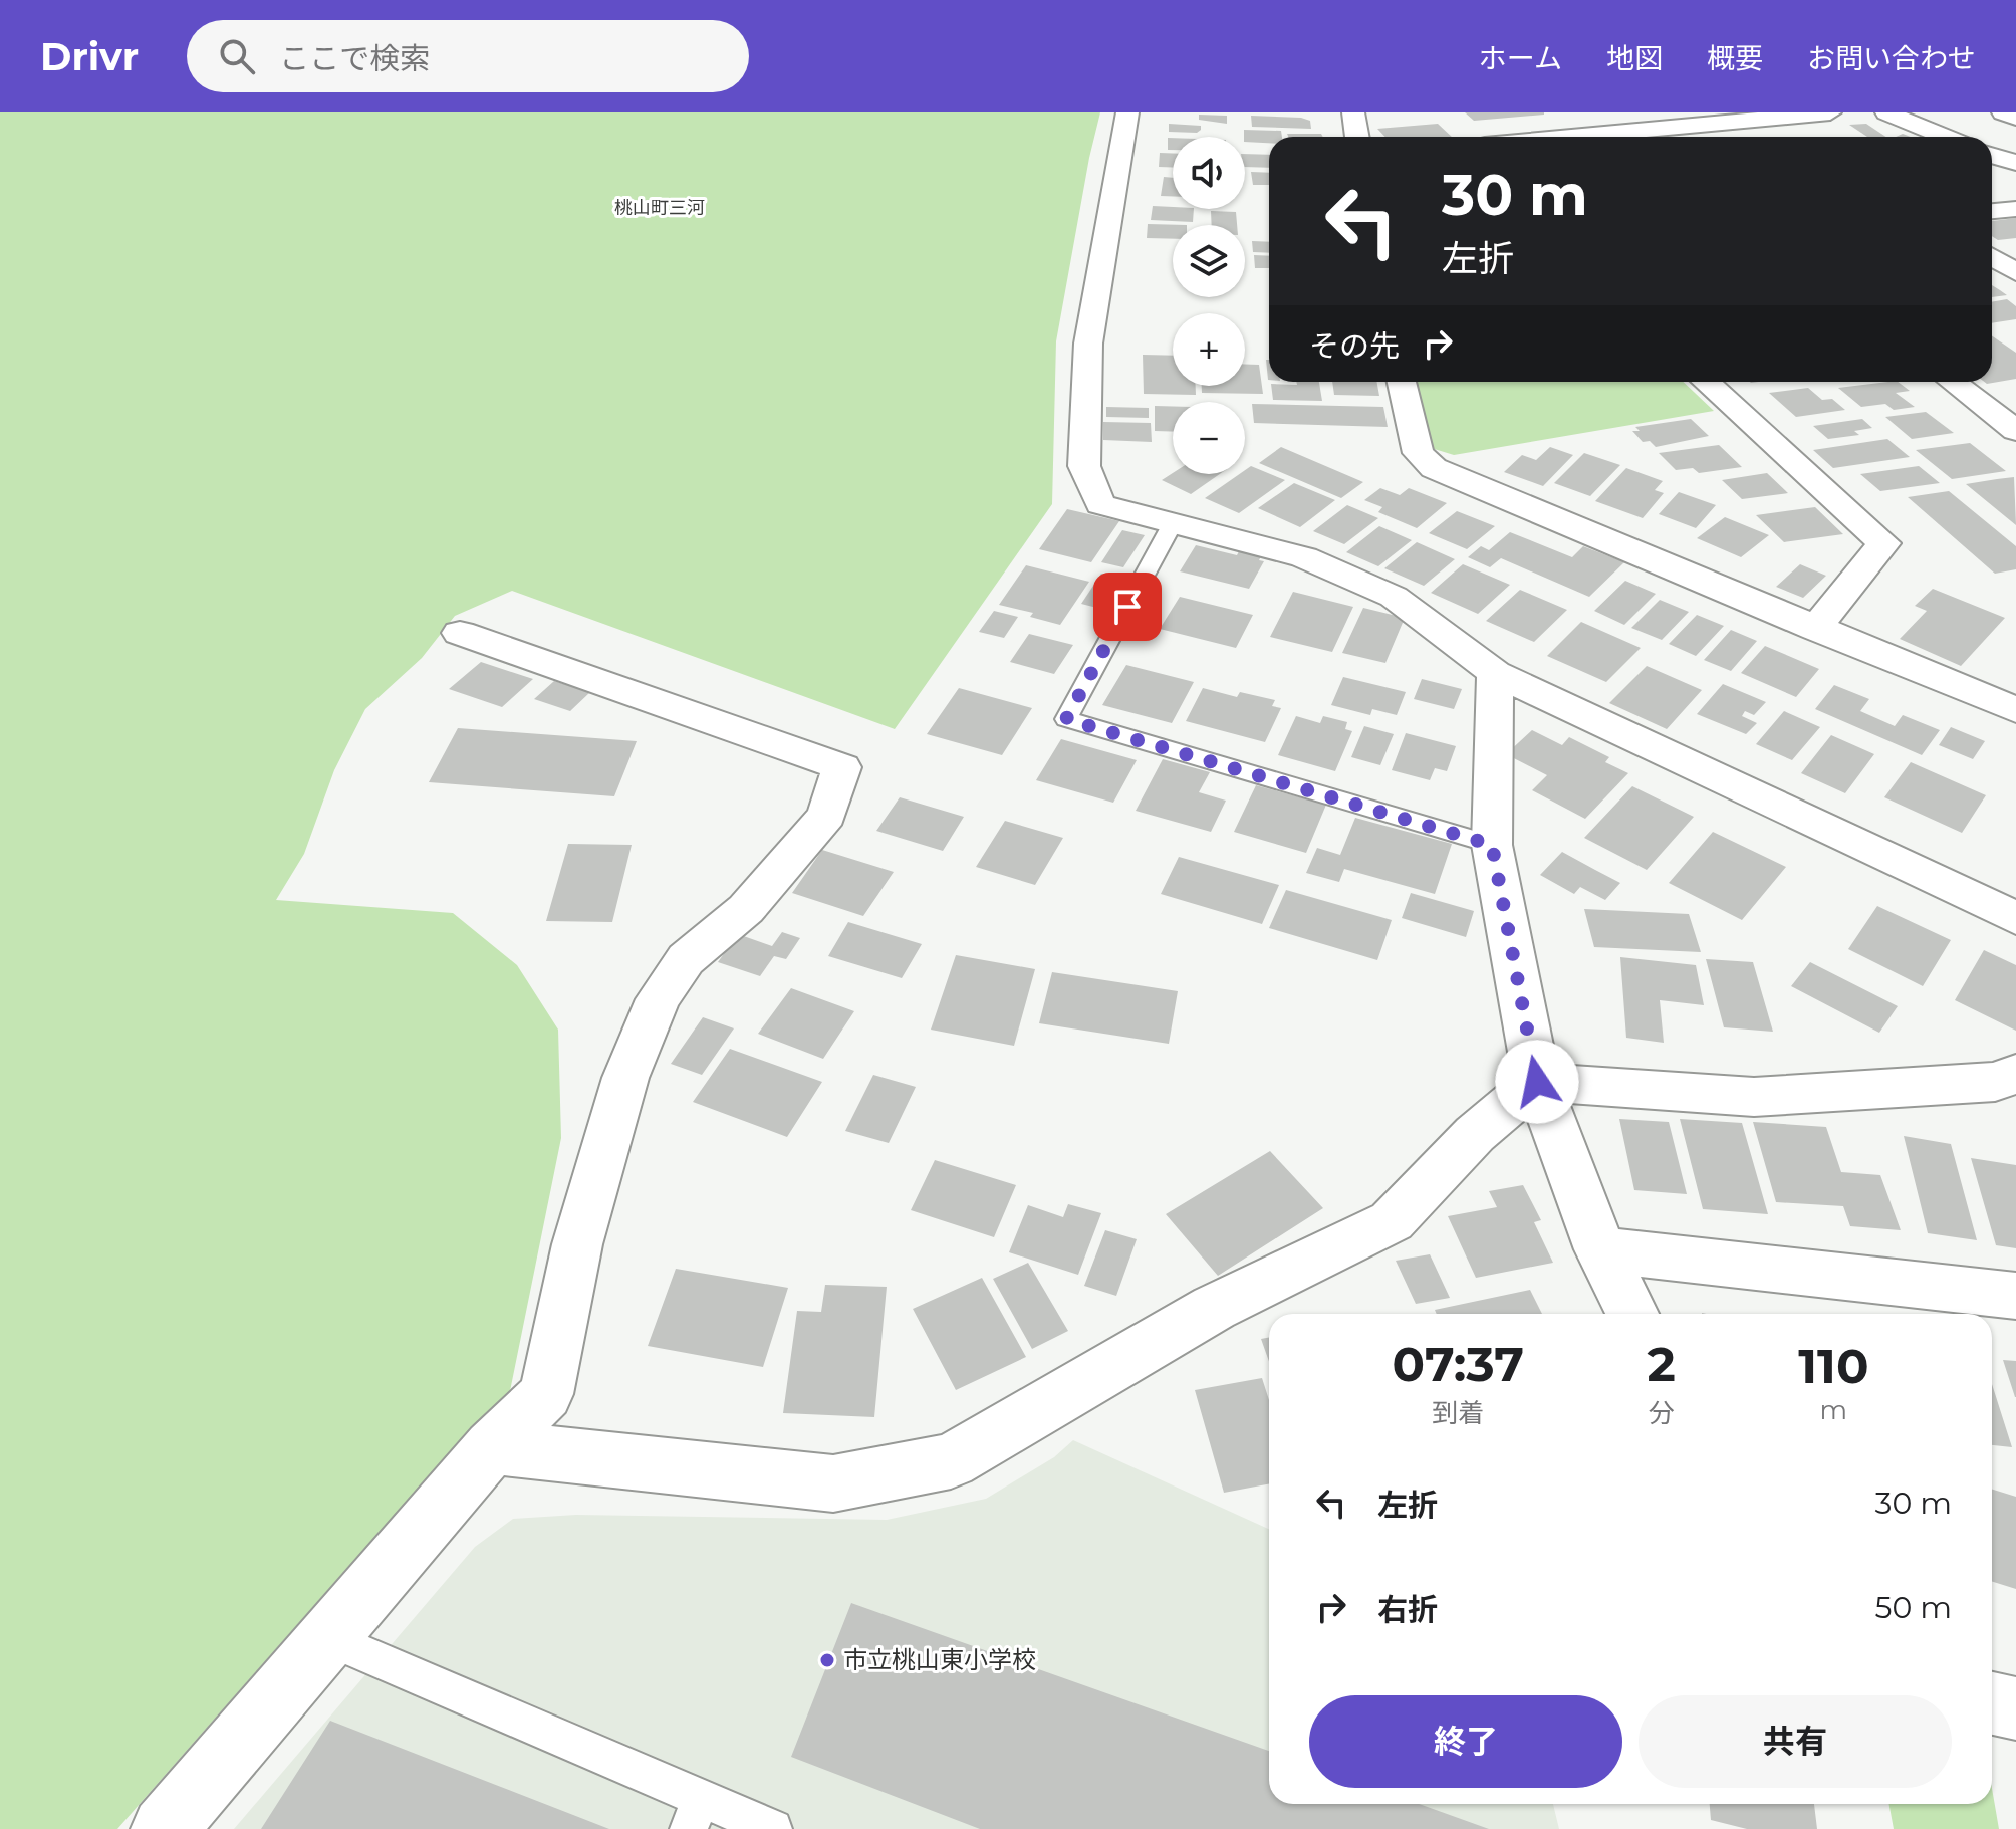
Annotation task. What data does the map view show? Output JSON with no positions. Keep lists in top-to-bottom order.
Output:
{
  "districts": ["桃山町三河"],
  "places": ["市立桃山東小学校"],
  "page": {
    "header": "Drivr",
    "search": "ここで検索",
    "nav": [
      "ホーム",
      "地図",
      "概要",
      "お問い合わせ"
    ],
    "map_buttons": ["+", "−"],
    "turn": ["30 m", "左折"],
    "then": "その先",
    "eta": [
      "07:37",
      "到着",
      "2",
      "分",
      "110",
      "m"
    ],
    "list": [
      {
        "name": "左折",
        "value": "30 m"
      },
      {
        "name": "右折",
        "value": "50 m"
      }
    ],
    "buttons": ["終了", "共有"]
  }
}
